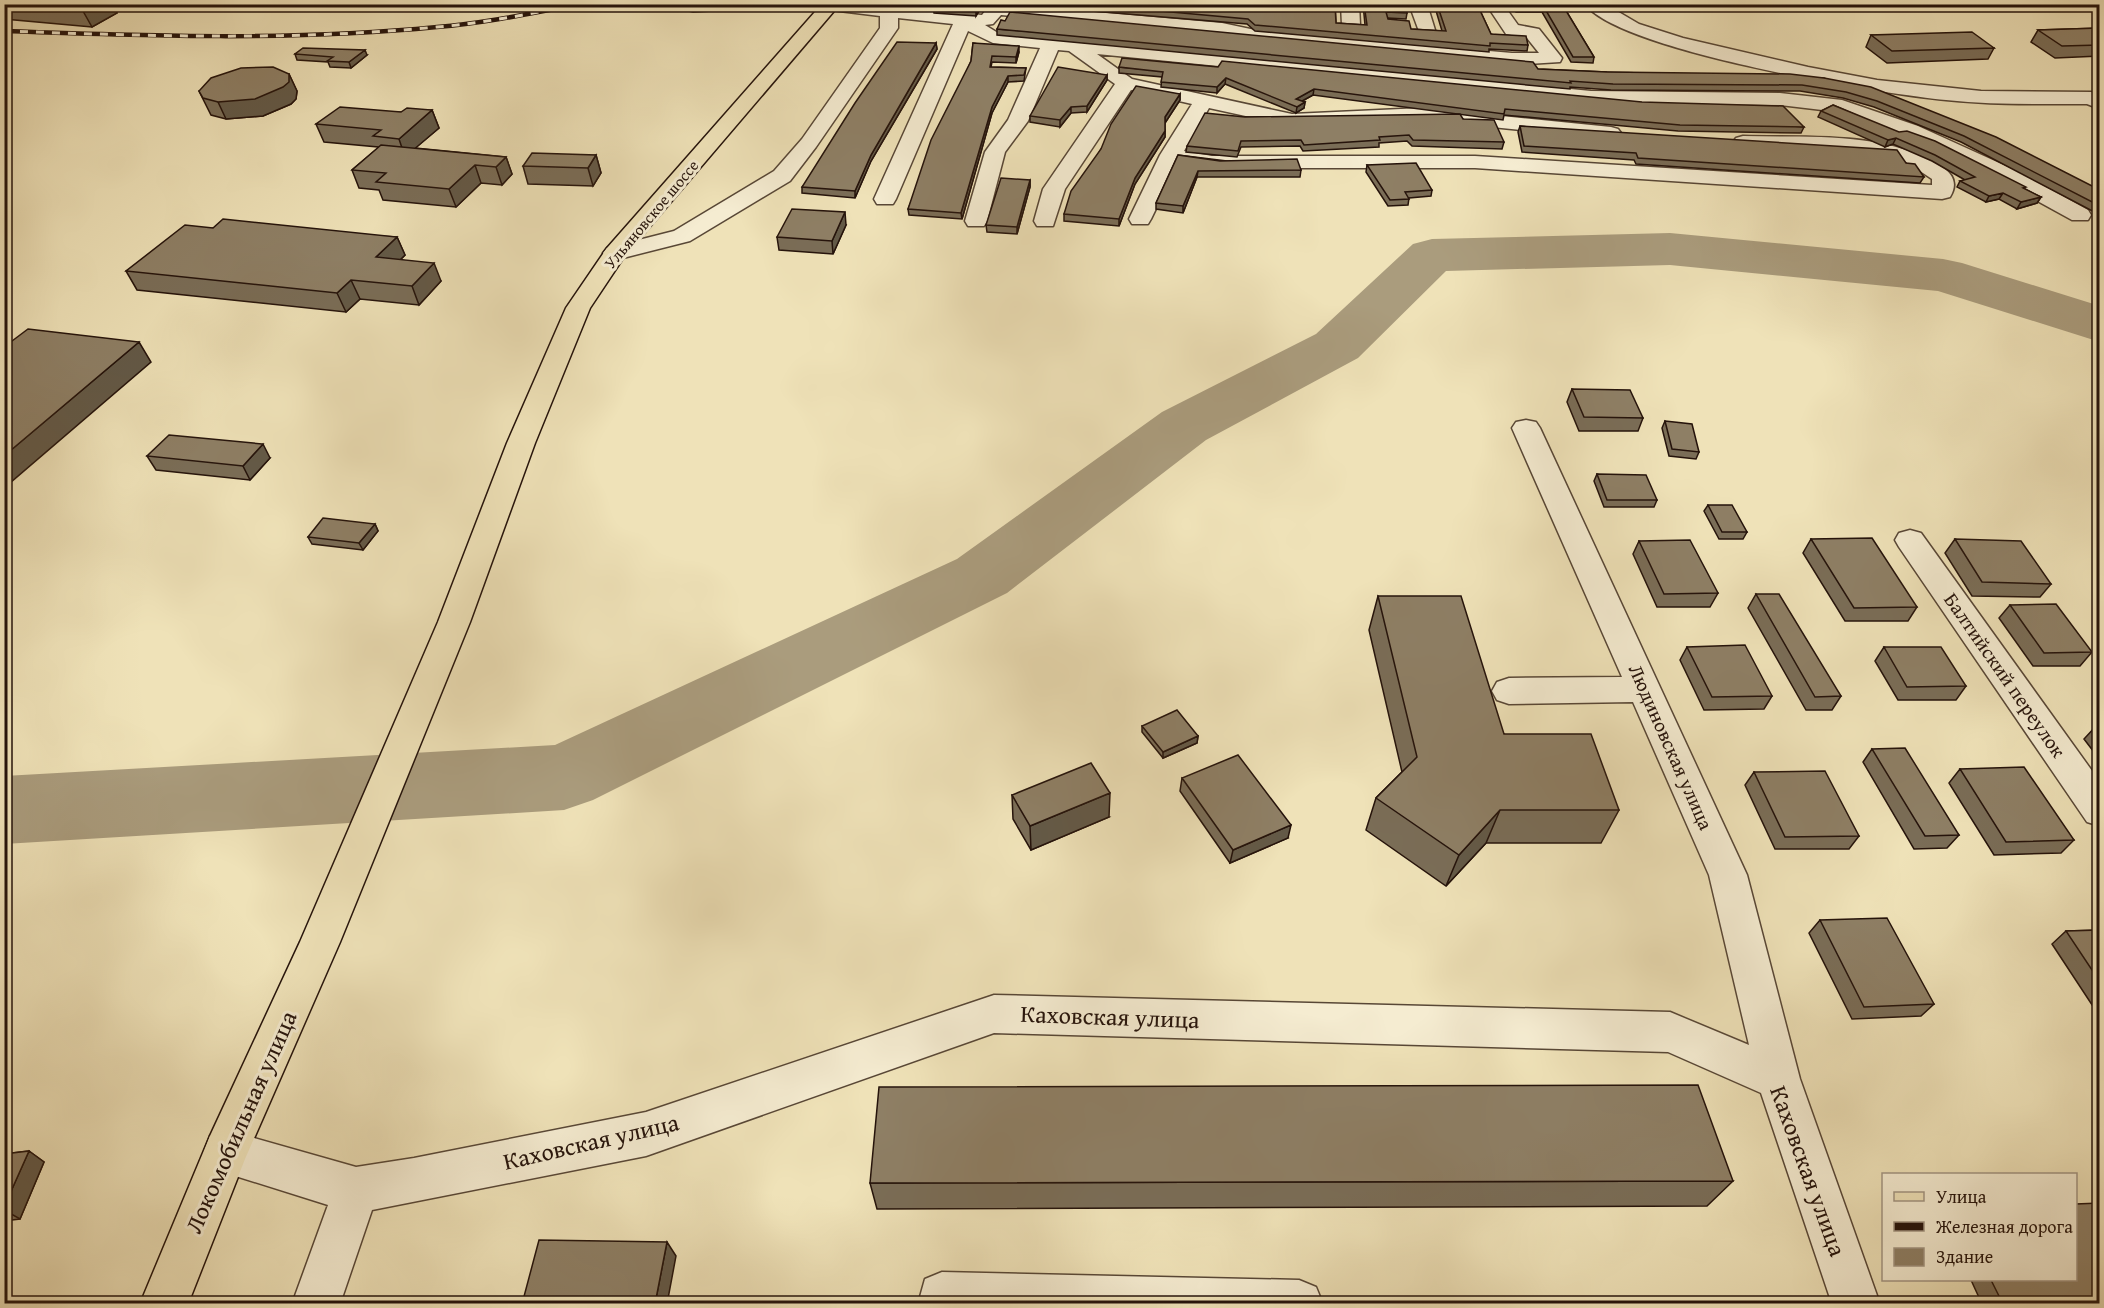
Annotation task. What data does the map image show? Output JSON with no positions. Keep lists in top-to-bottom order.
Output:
{
  "streets": {
    "main road": ["Ульяновское шоссе", "Локомобильная улица"],
    "street": ["Балтийский переулок", "Людиновская улица", "Каховская улица"]
  },
  "crossings": [
    ["Ульяновское шоссе", "Локомобильная улица"],
    ["Людиновская улица", "Каховская улица"],
    ["Каховская улица", "Локомобильная улица"]
  ],
  "legend": ["Улица", "Железная дорога", "Здание"]
}
